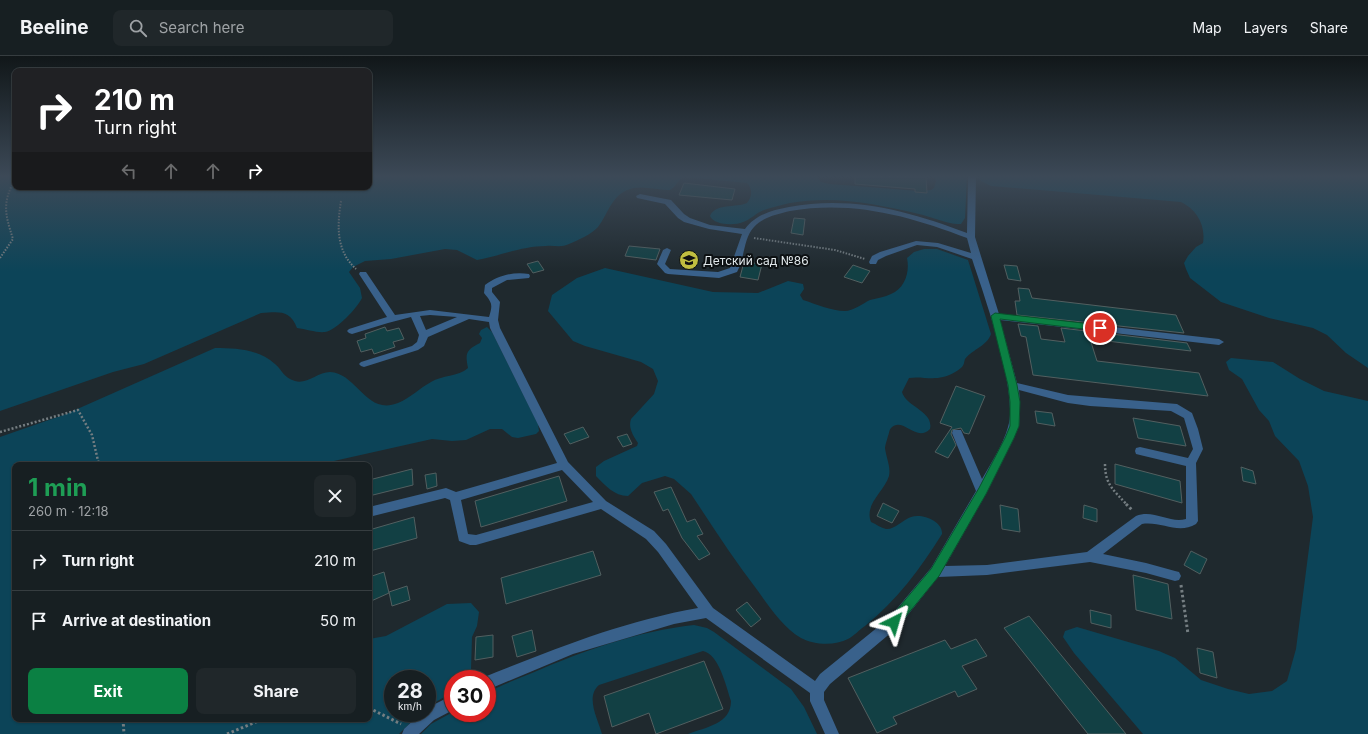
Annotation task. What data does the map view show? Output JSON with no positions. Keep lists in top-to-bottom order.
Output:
{
  "places": {
    "school or university": ["Детский сад №86"]
  },
  "page": {
    "header": "Beeline",
    "search": "Search here",
    "nav": ["Map", "Layers", "Share"],
    "turn": ["210 m", "Turn right"],
    "heading": ["1 min", "260 m · 12:18"],
    "list": [
      {
        "name": "Turn right",
        "value": "210 m"
      },
      {
        "name": "Arrive at destination",
        "value": "50 m"
      }
    ],
    "buttons": ["Exit", "Share"],
    "speed": "28 km/h",
    "limit": "30"
  }
}
